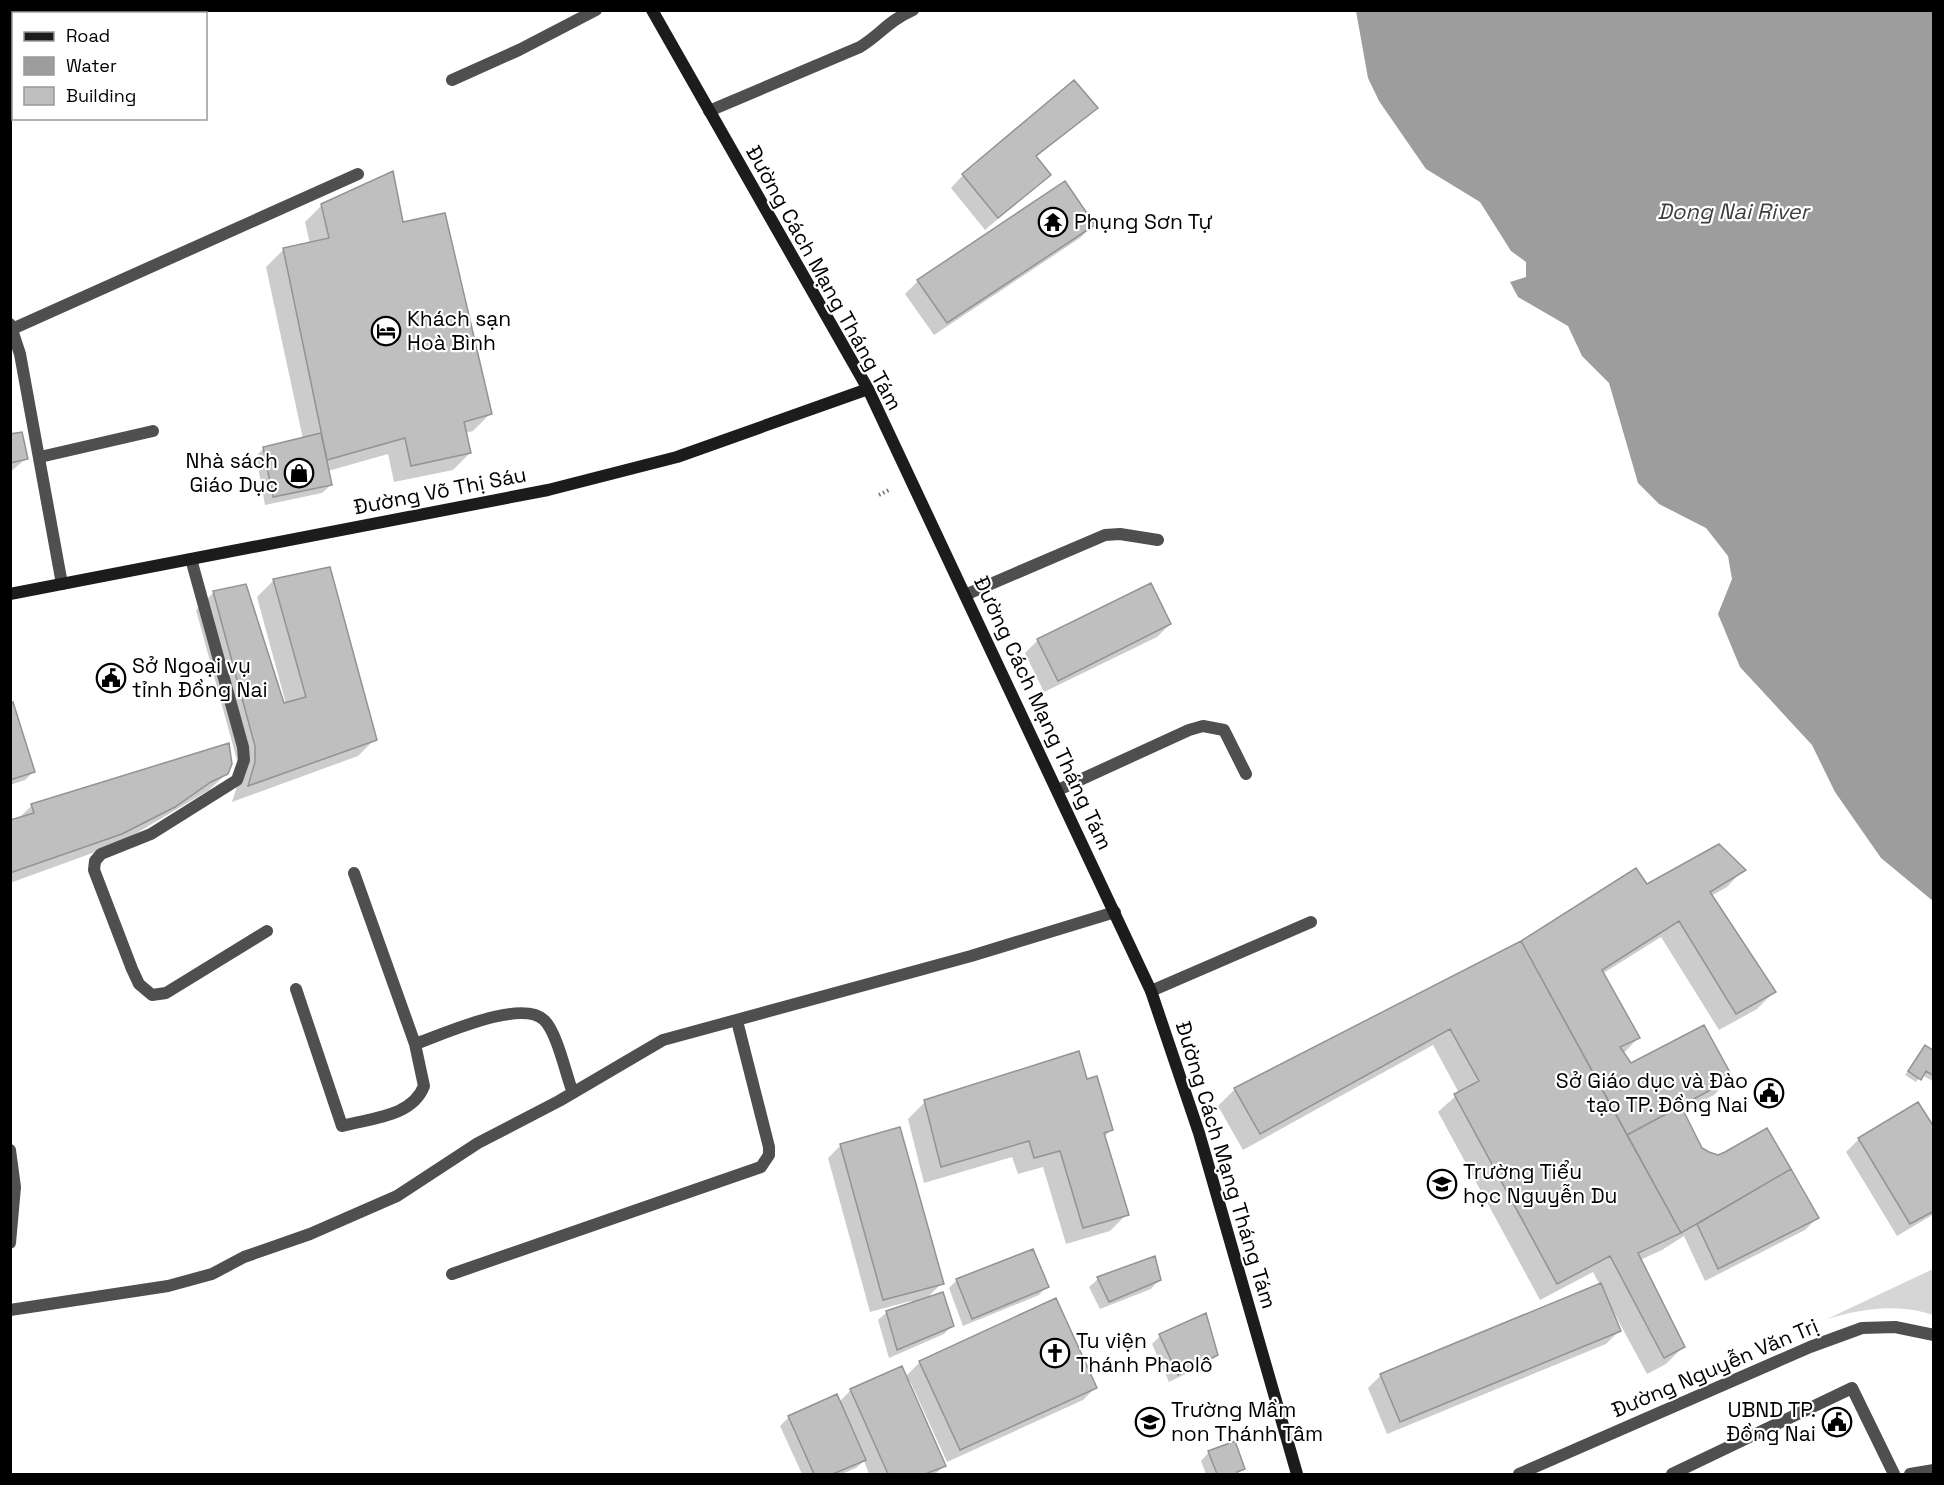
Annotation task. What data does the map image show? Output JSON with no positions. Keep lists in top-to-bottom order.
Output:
{
  "streets": {
    "main road": ["Đường Cách Mạng Tháng Tám", "Đường Võ Thị Sáu"],
    "street": ["Đường Nguyễn Văn Trị"]
  },
  "crossings": [
    ["Đường Cách Mạng Tháng Tám", "Đường Võ Thị Sáu"]
  ],
  "water": ["Dong Nai River"],
  "places": {
    "temple": ["Phụng Sơn Tự"],
    "hotel": ["Khách sạn Hoà Bình"],
    "shop": ["Nhà sách Giáo Dục"],
    "public building": ["Sở Ngoại vụ tỉnh Đồng Nai", "Sở Giáo dục và Đào tạo TP. Đồng Nai", "UBND TP. Đồng Nai"],
    "school or university": ["Trường Tiểu học Nguyễn Du", "Trường Mầm non Thánh Tâm"],
    "church": ["Tu viện Thánh Phaolô"]
  },
  "legend": ["Road", "Water", "Building"]
}
